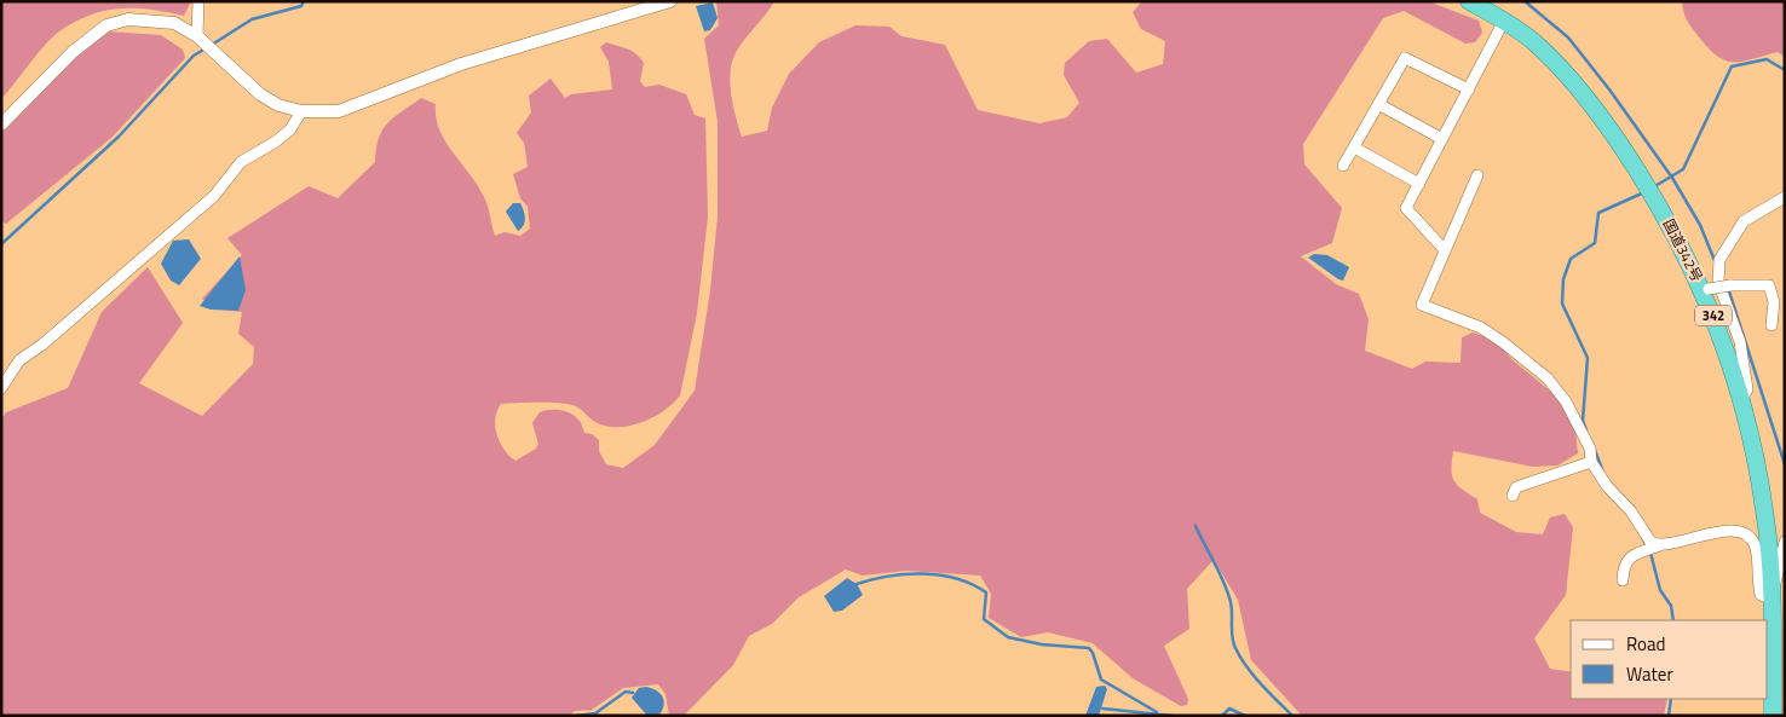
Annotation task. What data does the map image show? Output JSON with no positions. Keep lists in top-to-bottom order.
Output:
{
  "streets": {
    "highway": ["国道342号", "342"]
  },
  "legend": ["Road", "Water"]
}
